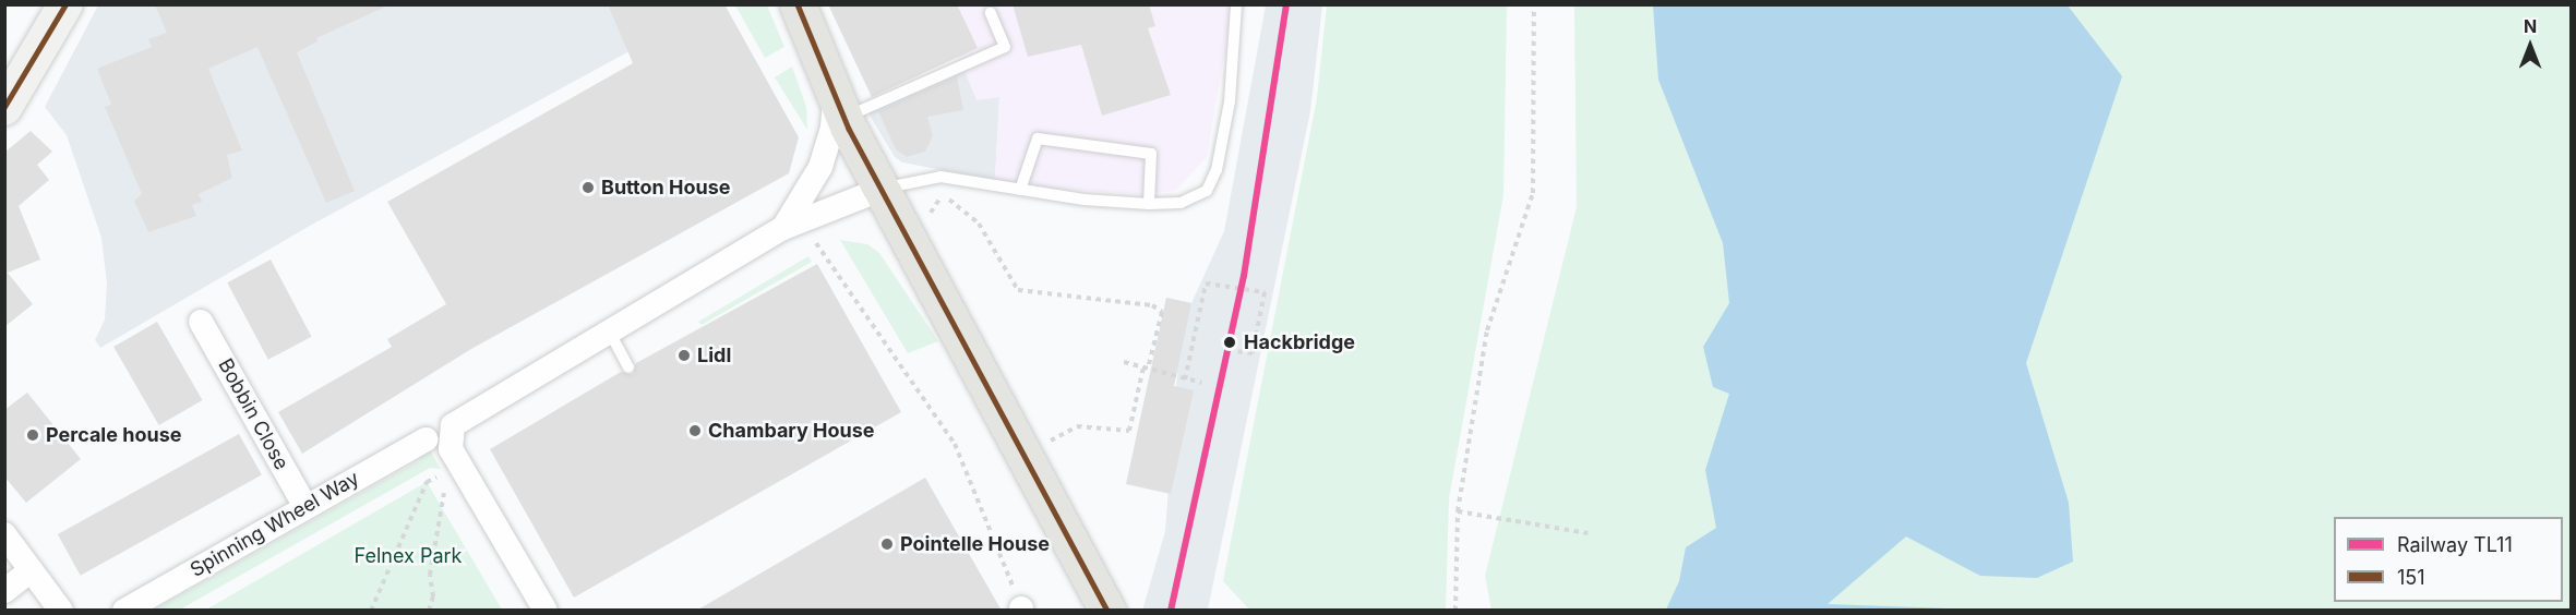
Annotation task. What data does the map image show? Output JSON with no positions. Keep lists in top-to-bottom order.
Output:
{
  "streets": {
    "street": ["Bobbin Close", "Spinning Wheel Way"]
  },
  "crossings": [
    ["Bobbin Close", "Spinning Wheel Way"]
  ],
  "parks": ["Felnex Park"],
  "places": [
    "Button House",
    "Hackbridge",
    "Lidl",
    "Chambary House",
    "Percale house",
    "Pointelle House"
  ],
  "lines": ["rail line TL11", "transit line 151"],
  "legend": ["Railway TL11", "151"],
  "north": "top"
}
